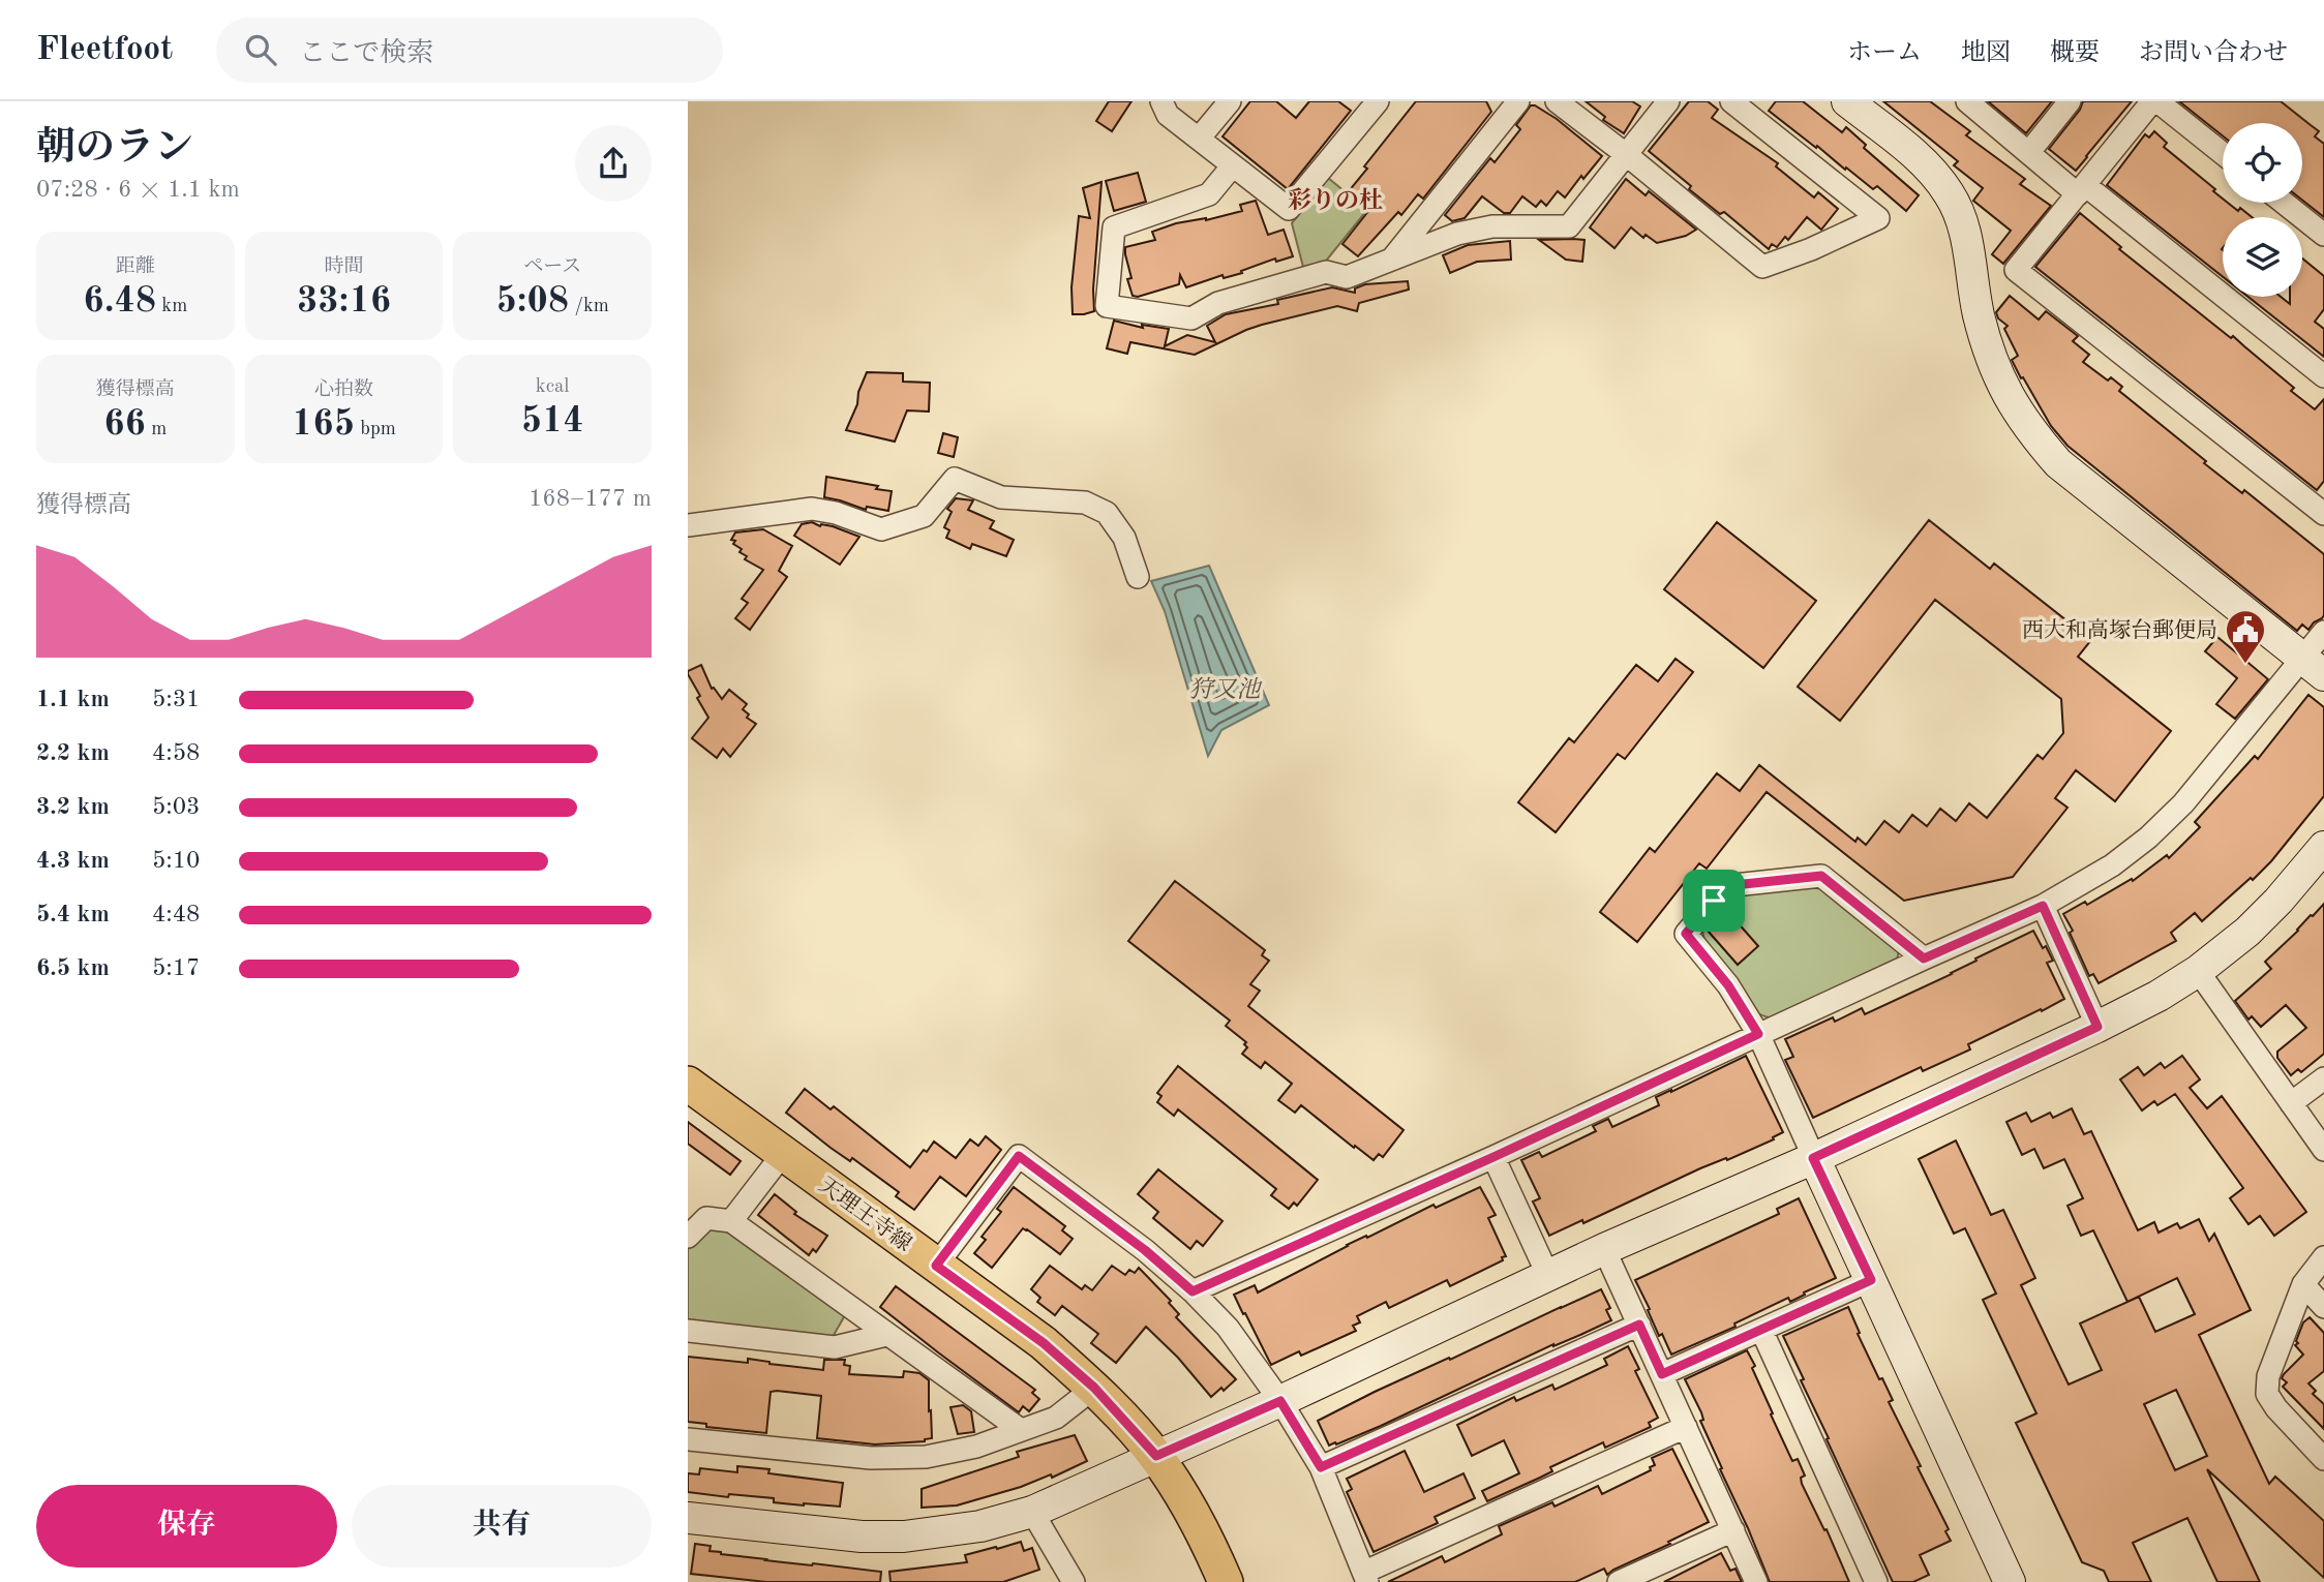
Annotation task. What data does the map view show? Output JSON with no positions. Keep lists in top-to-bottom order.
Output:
{
  "streets": {
    "main road": ["天理王寺線"]
  },
  "districts": ["彩りの杜"],
  "water": ["狩又池"],
  "places": {
    "public building": ["西大和高塚台郵便局"]
  },
  "page": {
    "header": "Fleetfoot",
    "search": "ここで検索",
    "nav": [
      "ホーム",
      "地図",
      "概要",
      "お問い合わせ"
    ],
    "heading": ["朝のラン", "07:28 · 6 × 1.1 km"],
    "stats": [
      ["距離", "6.48 km"],
      ["時間", "33:16"],
      ["ペース", "5:08 /km"],
      ["獲得標高", "66 m"],
      ["心拍数", "165 bpm"],
      ["kcal", "514"]
    ],
    "chart": ["獲得標高", "168–177 m"],
    "list": [
      {
        "name": "1.1 km",
        "note": "5:31"
      },
      {
        "name": "2.2 km",
        "note": "4:58"
      },
      {
        "name": "3.2 km",
        "note": "5:03"
      },
      {
        "name": "4.3 km",
        "note": "5:10"
      },
      {
        "name": "5.4 km",
        "note": "4:48"
      },
      {
        "name": "6.5 km",
        "note": "5:17"
      }
    ],
    "buttons": ["保存", "共有"]
  }
}
